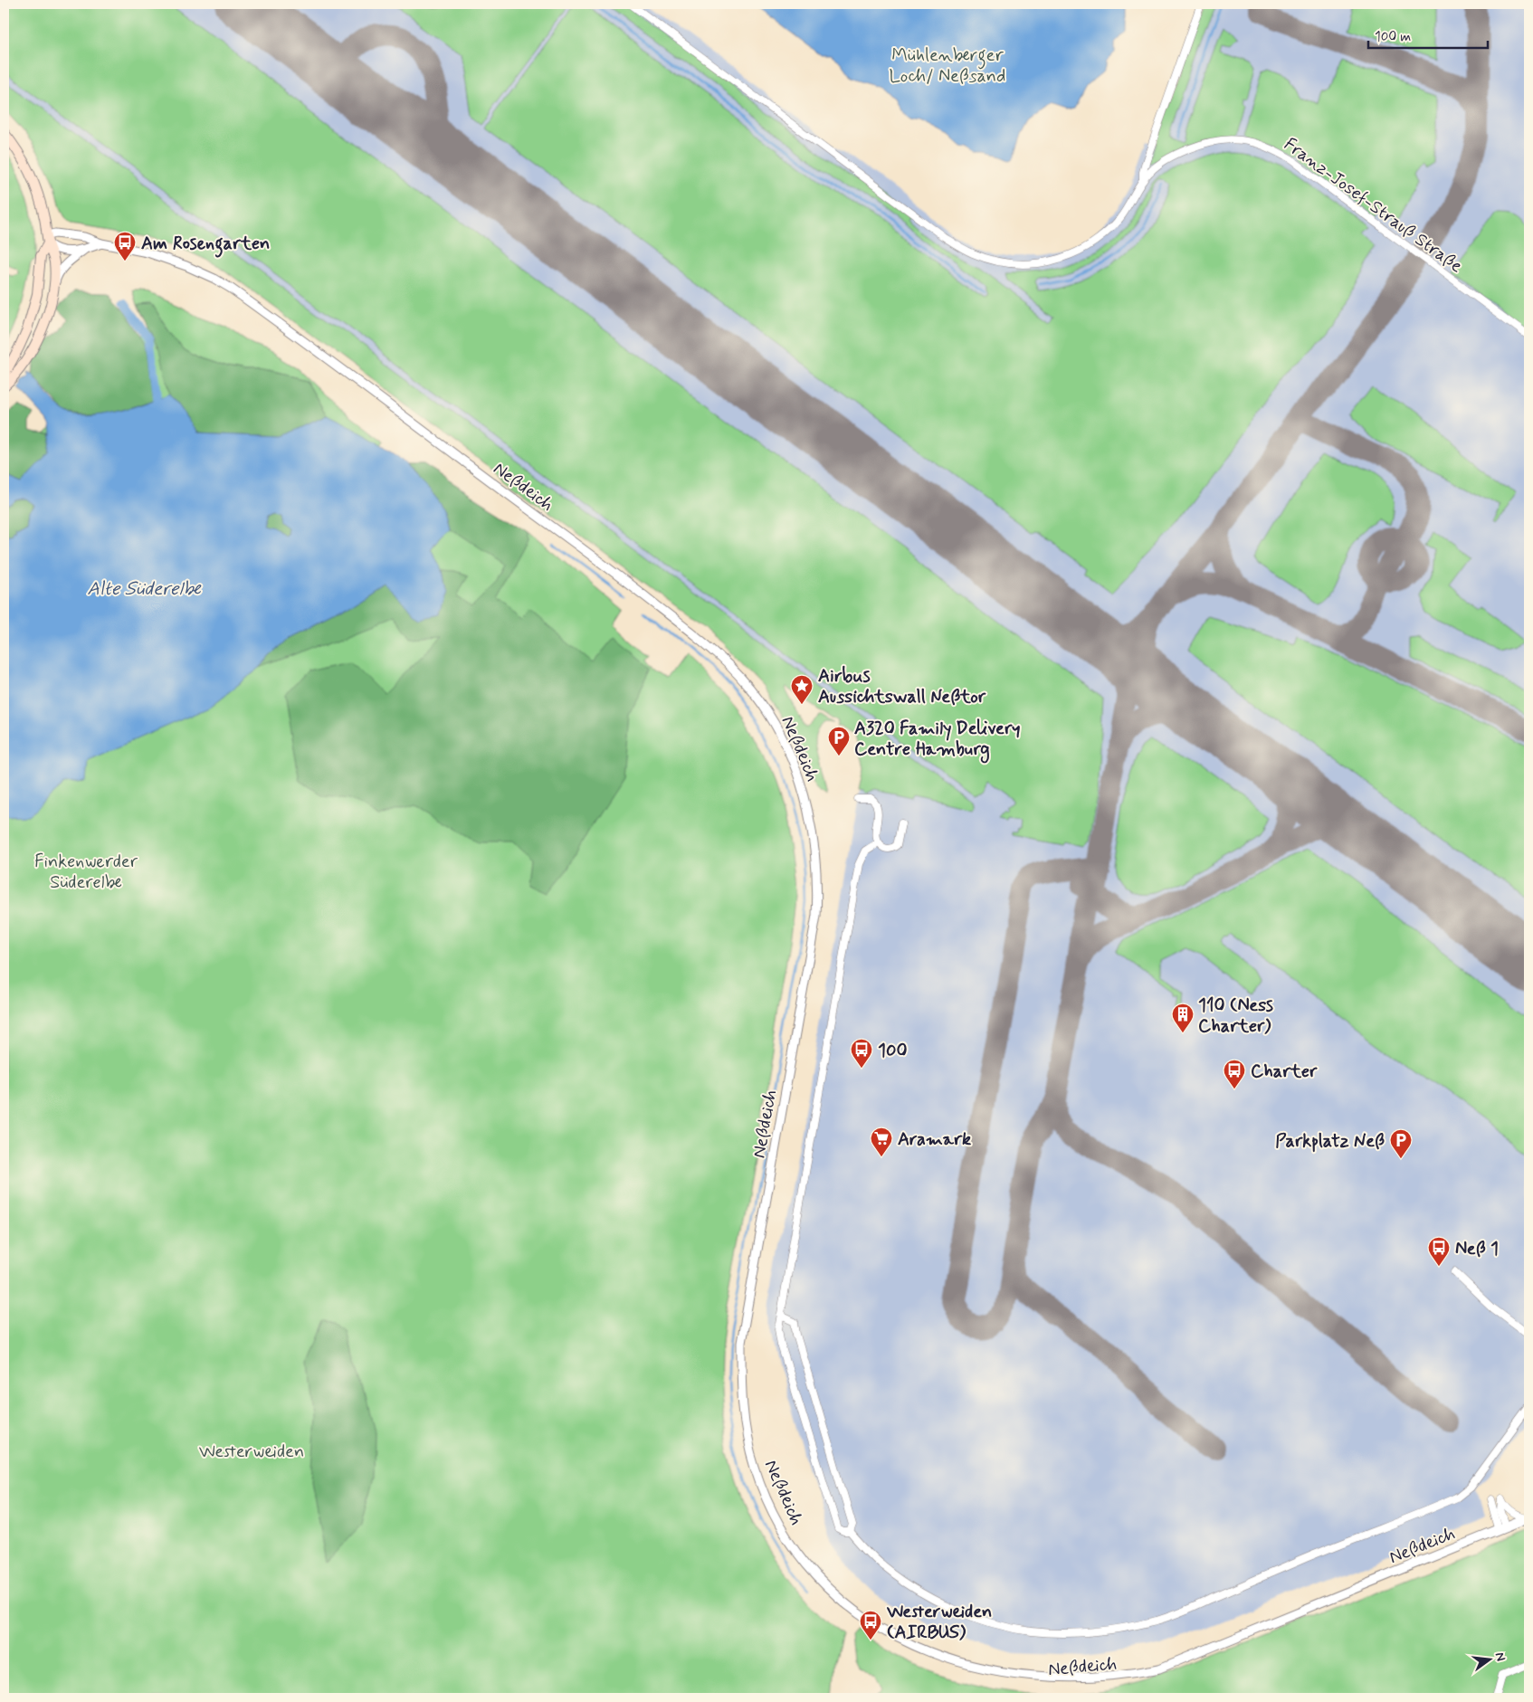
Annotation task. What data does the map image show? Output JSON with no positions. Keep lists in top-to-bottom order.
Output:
{
  "streets": {
    "street": ["Franz-Josef-Strauß Straße", "Neßdeich"]
  },
  "water": ["Alte Süderelbe"],
  "parks": ["Mühlenberger Loch/ Neßsand", "Finkenwerder Süderelbe", "Westerweiden"],
  "places": {
    "bus stop": [
      "Am Rosengarten",
      "100",
      "Charter",
      "Neß 1",
      "Westerweiden (AIRBUS)"
    ],
    "place": ["Airbus Aussichtswall Neßtor"],
    "parking": ["A320 Family Delivery Centre Hamburg", "Parkplatz Neß"],
    "building": ["110 (Ness Charter)"],
    "supermarket": ["Aramark"]
  },
  "scale_bar": "100 m",
  "north": "right"
}
